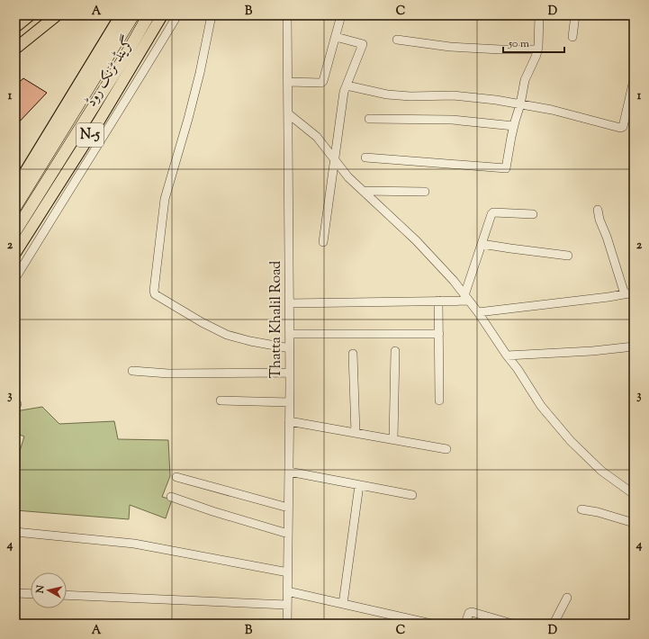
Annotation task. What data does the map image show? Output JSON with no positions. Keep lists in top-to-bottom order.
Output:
{
  "streets": {
    "main road": ["گرینڈ ٹرنک روڈ", "N-5"],
    "street": ["Thatta Khalil Road"]
  },
  "scale_bar": "50 m",
  "north": "left",
  "grid": {
    "columns": [
      "A",
      "B",
      "C",
      "D"
    ],
    "rows": [
      "1",
      "2",
      "3",
      "4"
    ]
  }
}
